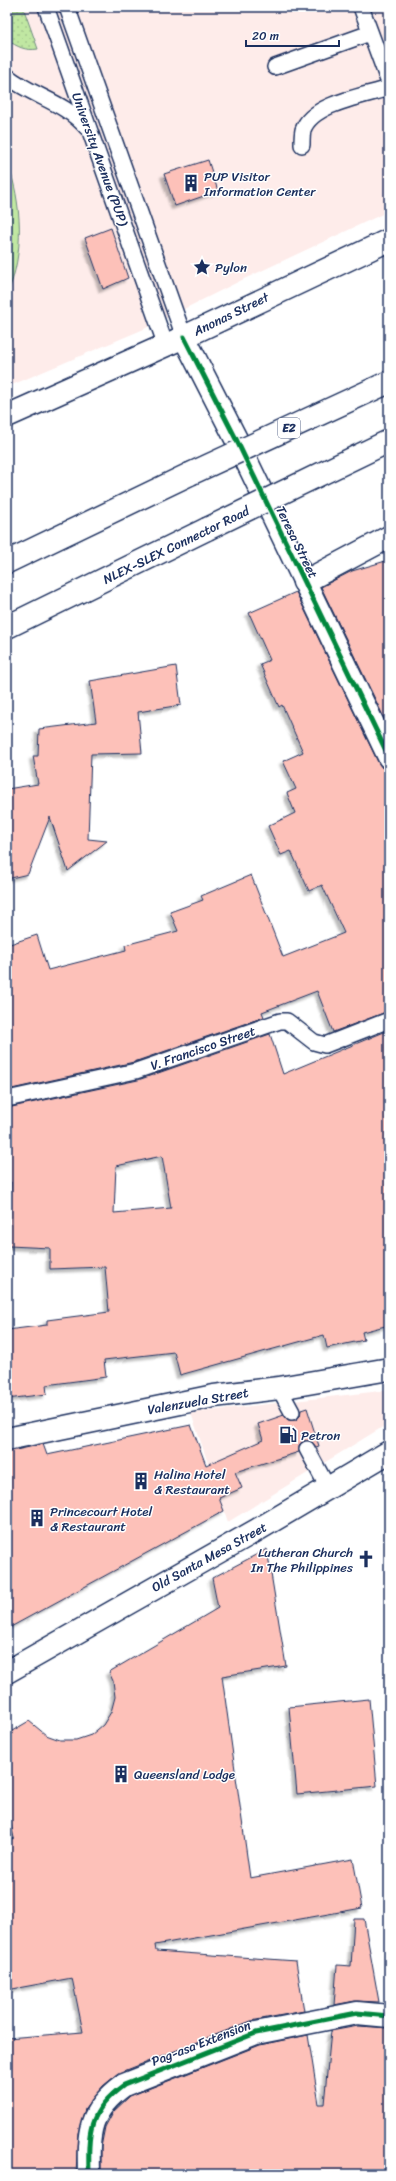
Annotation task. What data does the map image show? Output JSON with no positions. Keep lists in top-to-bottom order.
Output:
{
  "streets": {
    "main road": [
      "Anonas Street",
      "E2",
      "Teresa Street",
      "NLEX-SLEX Connector Road",
      "Valenzuela Street",
      "Old Santa Mesa Street",
      "Pag-asa Extension"
    ],
    "lane": ["University Avenue (PUP)", "V. Francisco Street"]
  },
  "crossings": [
    ["University Avenue (PUP)", "Anonas Street"],
    ["University Avenue (PUP)", "Teresa Street"],
    ["Anonas Street", "Teresa Street"]
  ],
  "places": {
    "building": [
      "PUP Visitor Information Center",
      "Halina Hotel & Restaurant",
      "Princecourt Hotel & Restaurant",
      "Queensland Lodge"
    ],
    "place": ["Pylon"],
    "fuel station": ["Petron"],
    "church": ["Lutheran Church In The Philippines"]
  },
  "scale_bar": "20 m"
}
